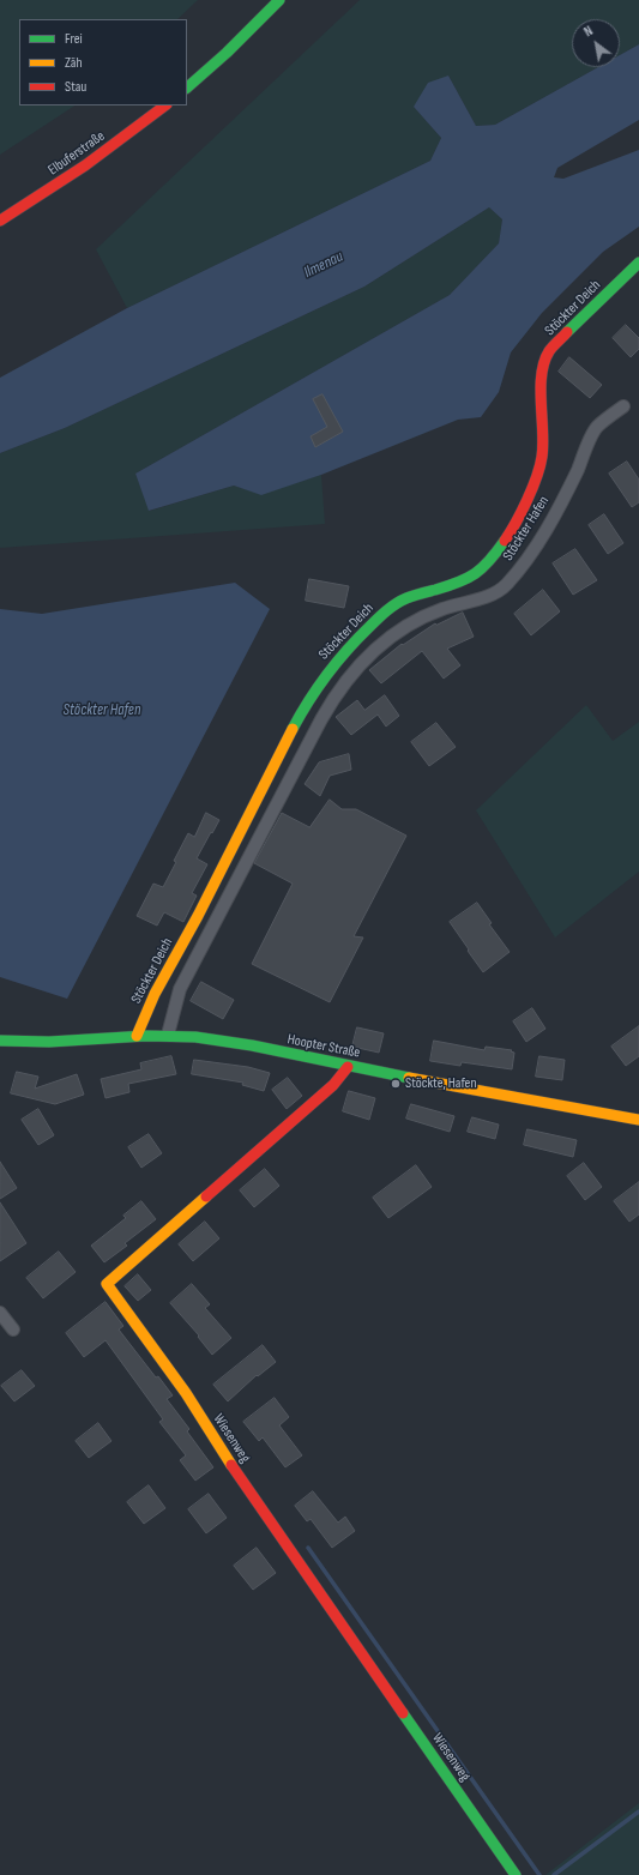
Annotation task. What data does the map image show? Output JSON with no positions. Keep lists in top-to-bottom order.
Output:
{
  "streets": {
    "street": [
      "Elbuferstraße",
      "Stöckter Deich",
      "Stöckter Hafen",
      "Hoopter Straße",
      "Wiesenweg"
    ]
  },
  "crossings": [
    ["Stöckter Deich", "Hoopter Straße"],
    ["Stöckter Hafen", "Hoopter Straße"],
    ["Hoopter Straße", "Wiesenweg"]
  ],
  "water": ["Ilmenau", "Stöckter Hafen"],
  "places": ["Stöckte, Hafen"],
  "legend": ["Frei", "Zäh", "Stau"],
  "north": "top left"
}
